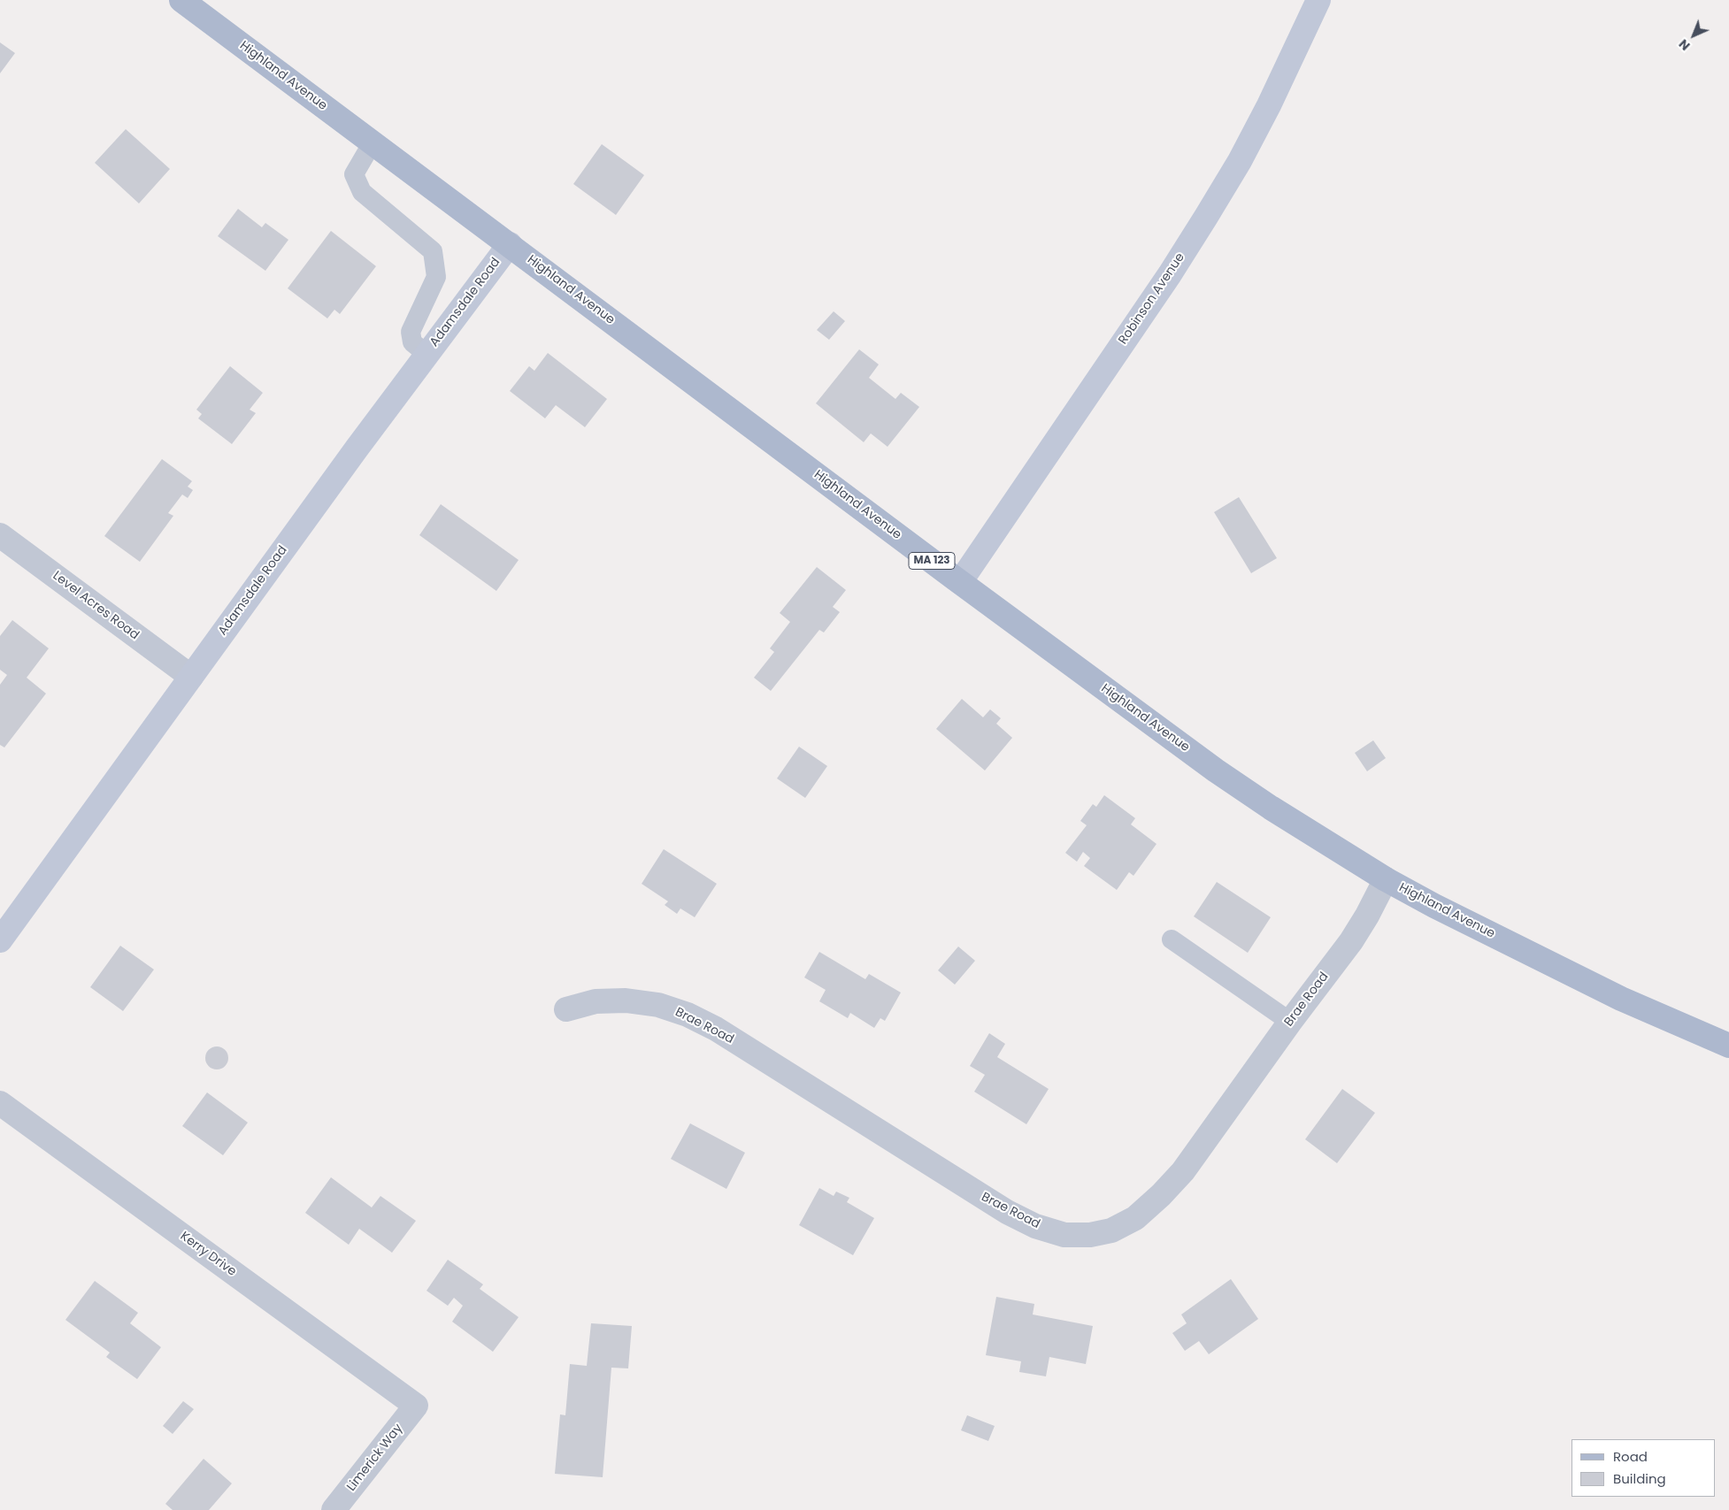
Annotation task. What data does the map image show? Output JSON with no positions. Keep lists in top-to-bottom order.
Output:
{
  "streets": {
    "main road": ["Highland Avenue", "MA 123"],
    "street": [
      "Robinson Avenue",
      "Adamsdale Road",
      "Level Acres Road",
      "Brae Road",
      "Kerry Drive",
      "Limerick Way"
    ]
  },
  "crossings": [
    ["Highland Avenue", "Robinson Avenue"],
    ["Highland Avenue", "Adamsdale Road"],
    ["Highland Avenue", "Brae Road"],
    ["Adamsdale Road", "Level Acres Road"],
    ["Kerry Drive", "Limerick Way"]
  ],
  "legend": ["Road", "Building"],
  "north": "bottom left"
}
